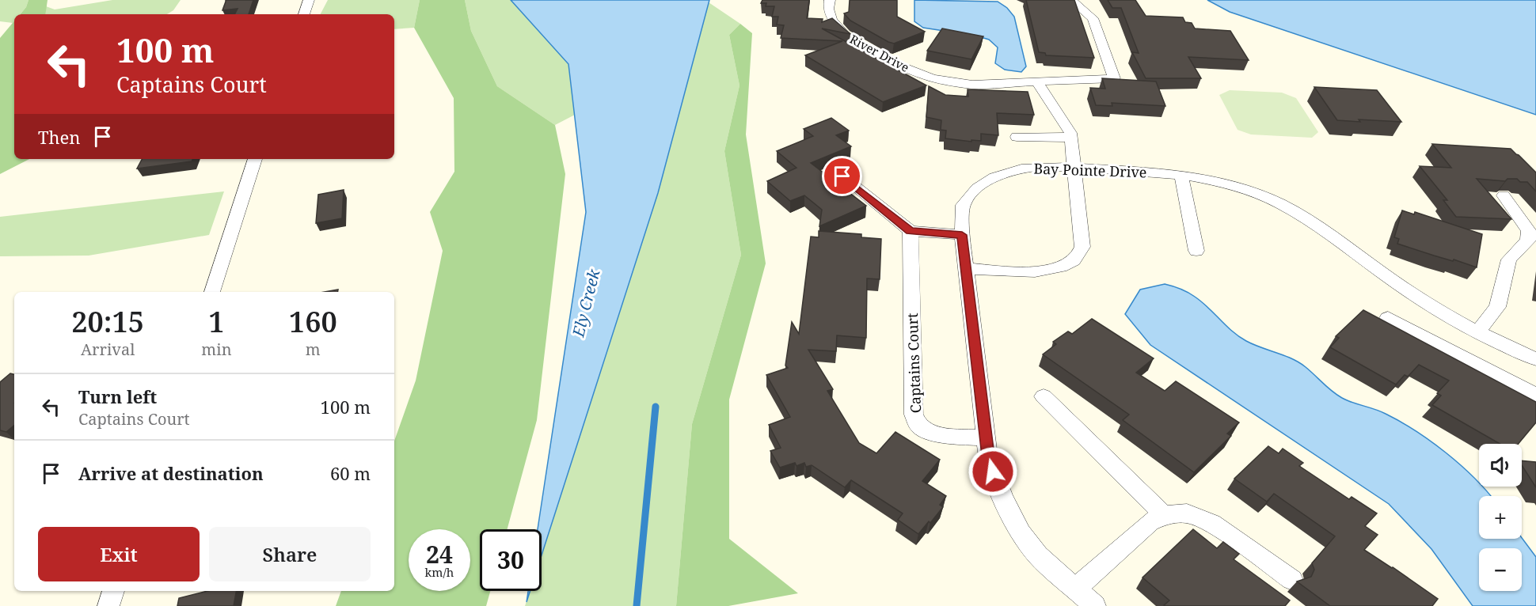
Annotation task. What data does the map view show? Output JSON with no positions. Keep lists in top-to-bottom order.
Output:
{
  "streets": {
    "street": ["River Drive", "Bay Pointe Drive", "Captains Court"]
  },
  "crossings": [
    ["Bay Pointe Drive", "Captains Court"]
  ],
  "water": ["Ely Creek"],
  "page": {
    "turn": ["100 m", "Captains Court"],
    "then": "Then",
    "eta": [
      "20:15",
      "Arrival",
      "1",
      "min",
      "160",
      "m"
    ],
    "list": [
      {
        "name": "Turn left",
        "note": "Captains Court",
        "value": "100 m"
      },
      {
        "name": "Arrive at destination",
        "value": "60 m"
      }
    ],
    "map_buttons": ["+", "−"],
    "buttons": ["Exit", "Share"],
    "speed": "24 km/h",
    "limit": "30"
  }
}
